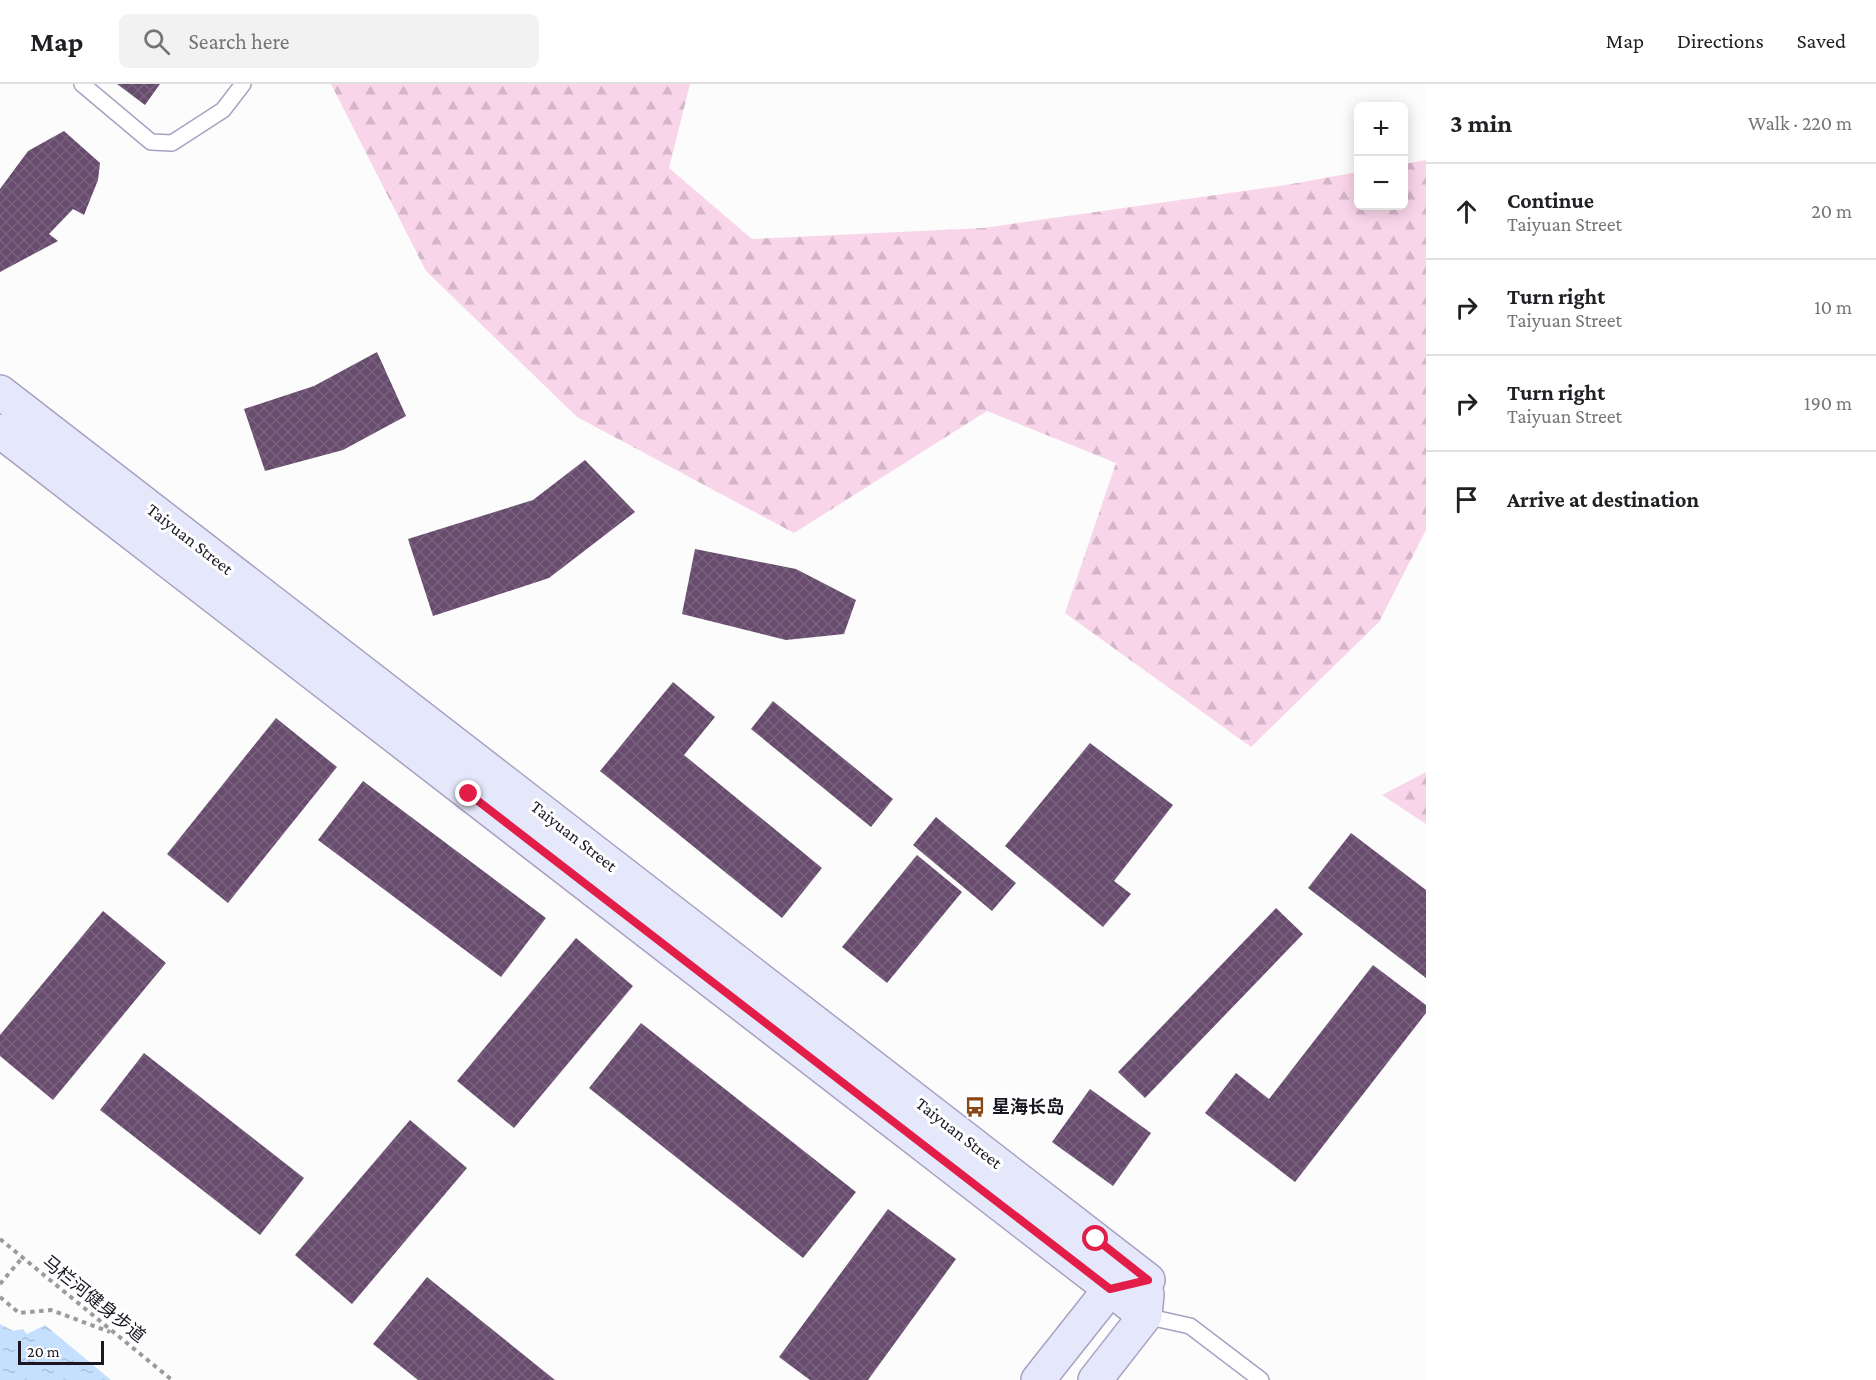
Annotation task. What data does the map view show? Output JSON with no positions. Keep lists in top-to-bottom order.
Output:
{
  "streets": {
    "main road": ["Taiyuan Street"],
    "path": ["马栏河健身步道"]
  },
  "places": {
    "bus stop": ["星海长岛"]
  },
  "scale_bar": "20 m",
  "page": {
    "header": "Map",
    "search": "Search here",
    "nav": ["Map", "Directions", "Saved"],
    "heading": ["3 min", "Walk · 220 m"],
    "map_buttons": ["+", "−"],
    "list": [
      ["Continue", "Taiyuan Street", "20 m"],
      ["Turn right", "Taiyuan Street", "10 m"],
      ["Turn right", "Taiyuan Street", "190 m"],
      "Arrive at destination"
    ],
    "scale": "20 m"
  }
}
